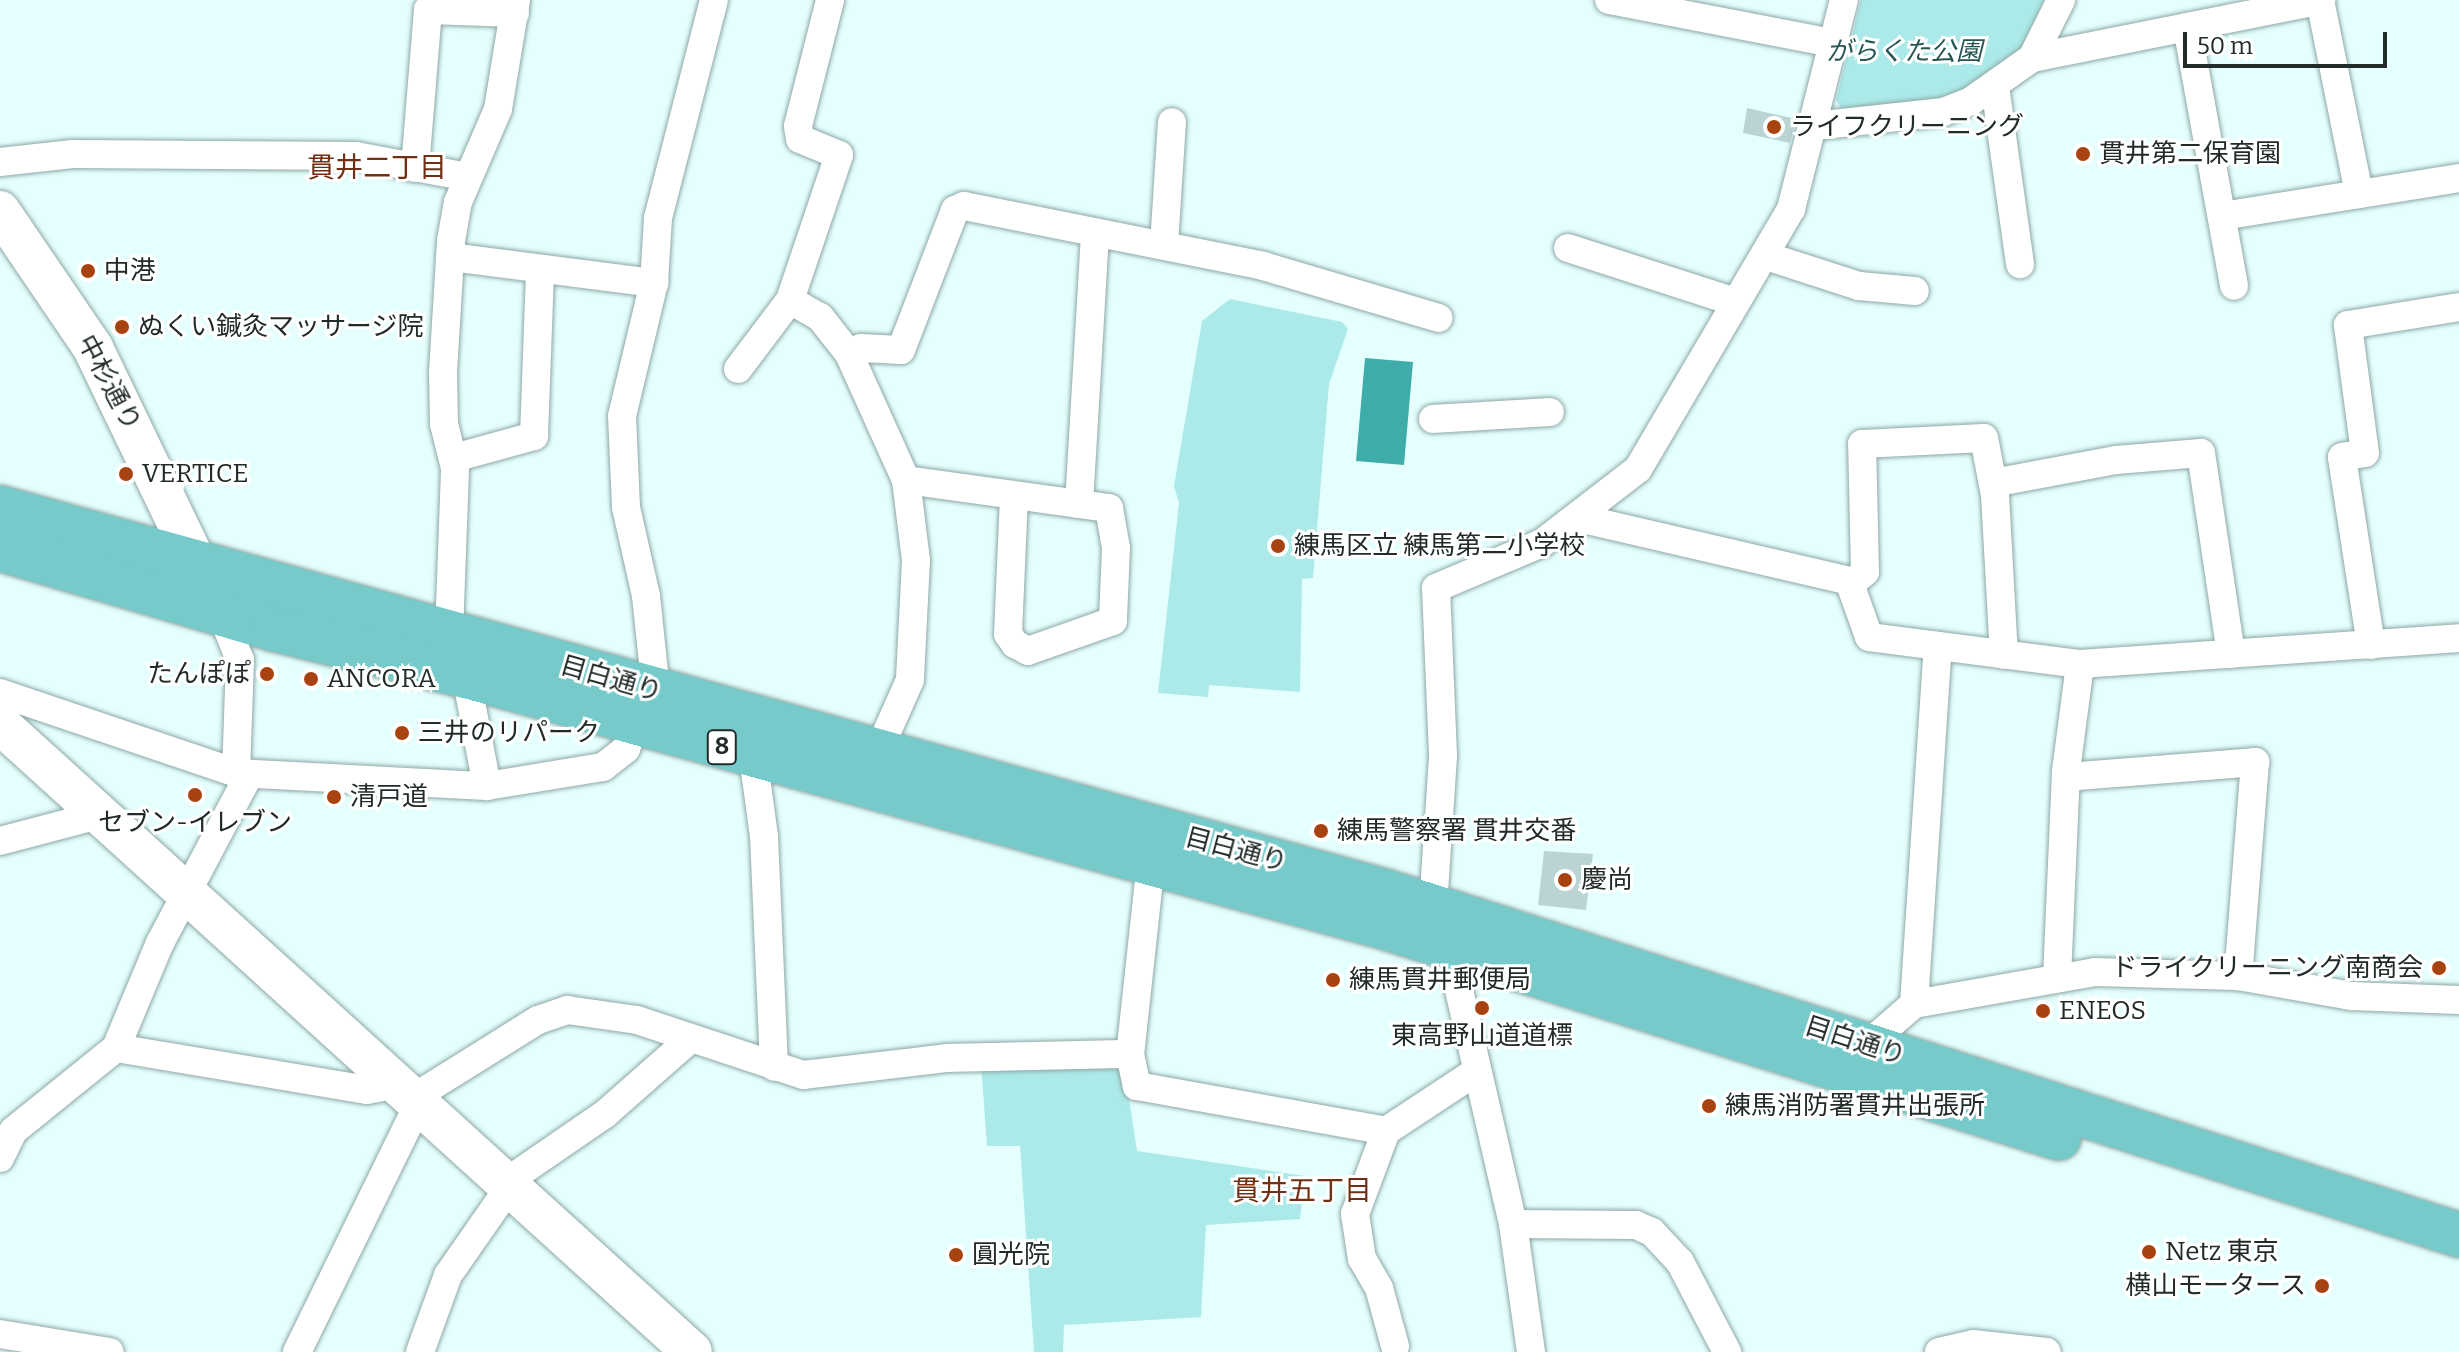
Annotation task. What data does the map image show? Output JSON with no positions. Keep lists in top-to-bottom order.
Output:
{
  "streets": {
    "main road": ["目白通り", "8"],
    "street": ["中杉通り"]
  },
  "crossings": [
    ["中杉通り", "目白通り"]
  ],
  "districts": ["貫井二丁目", "貫井五丁目"],
  "parks": ["がらくた公園"],
  "places": [
    "ライフクリーニング",
    "貫井第二保育園",
    "中港",
    "ぬくい鍼灸マッサージ院",
    "VERTICE",
    "練馬区立 練馬第二小学校",
    "たんぽぽ",
    "ANCORA",
    "三井のリパーク",
    "セブン-イレブン",
    "清戸道",
    "練馬警察署 貫井交番",
    "慶尚",
    "ドライクリーニング南商会",
    "練馬貫井郵便局",
    "東高野山道道標",
    "ENEOS",
    "練馬消防署貫井出張所",
    "Netz 東京",
    "圓光院",
    "横山モータース"
  ],
  "scale_bar": "50 m"
}
